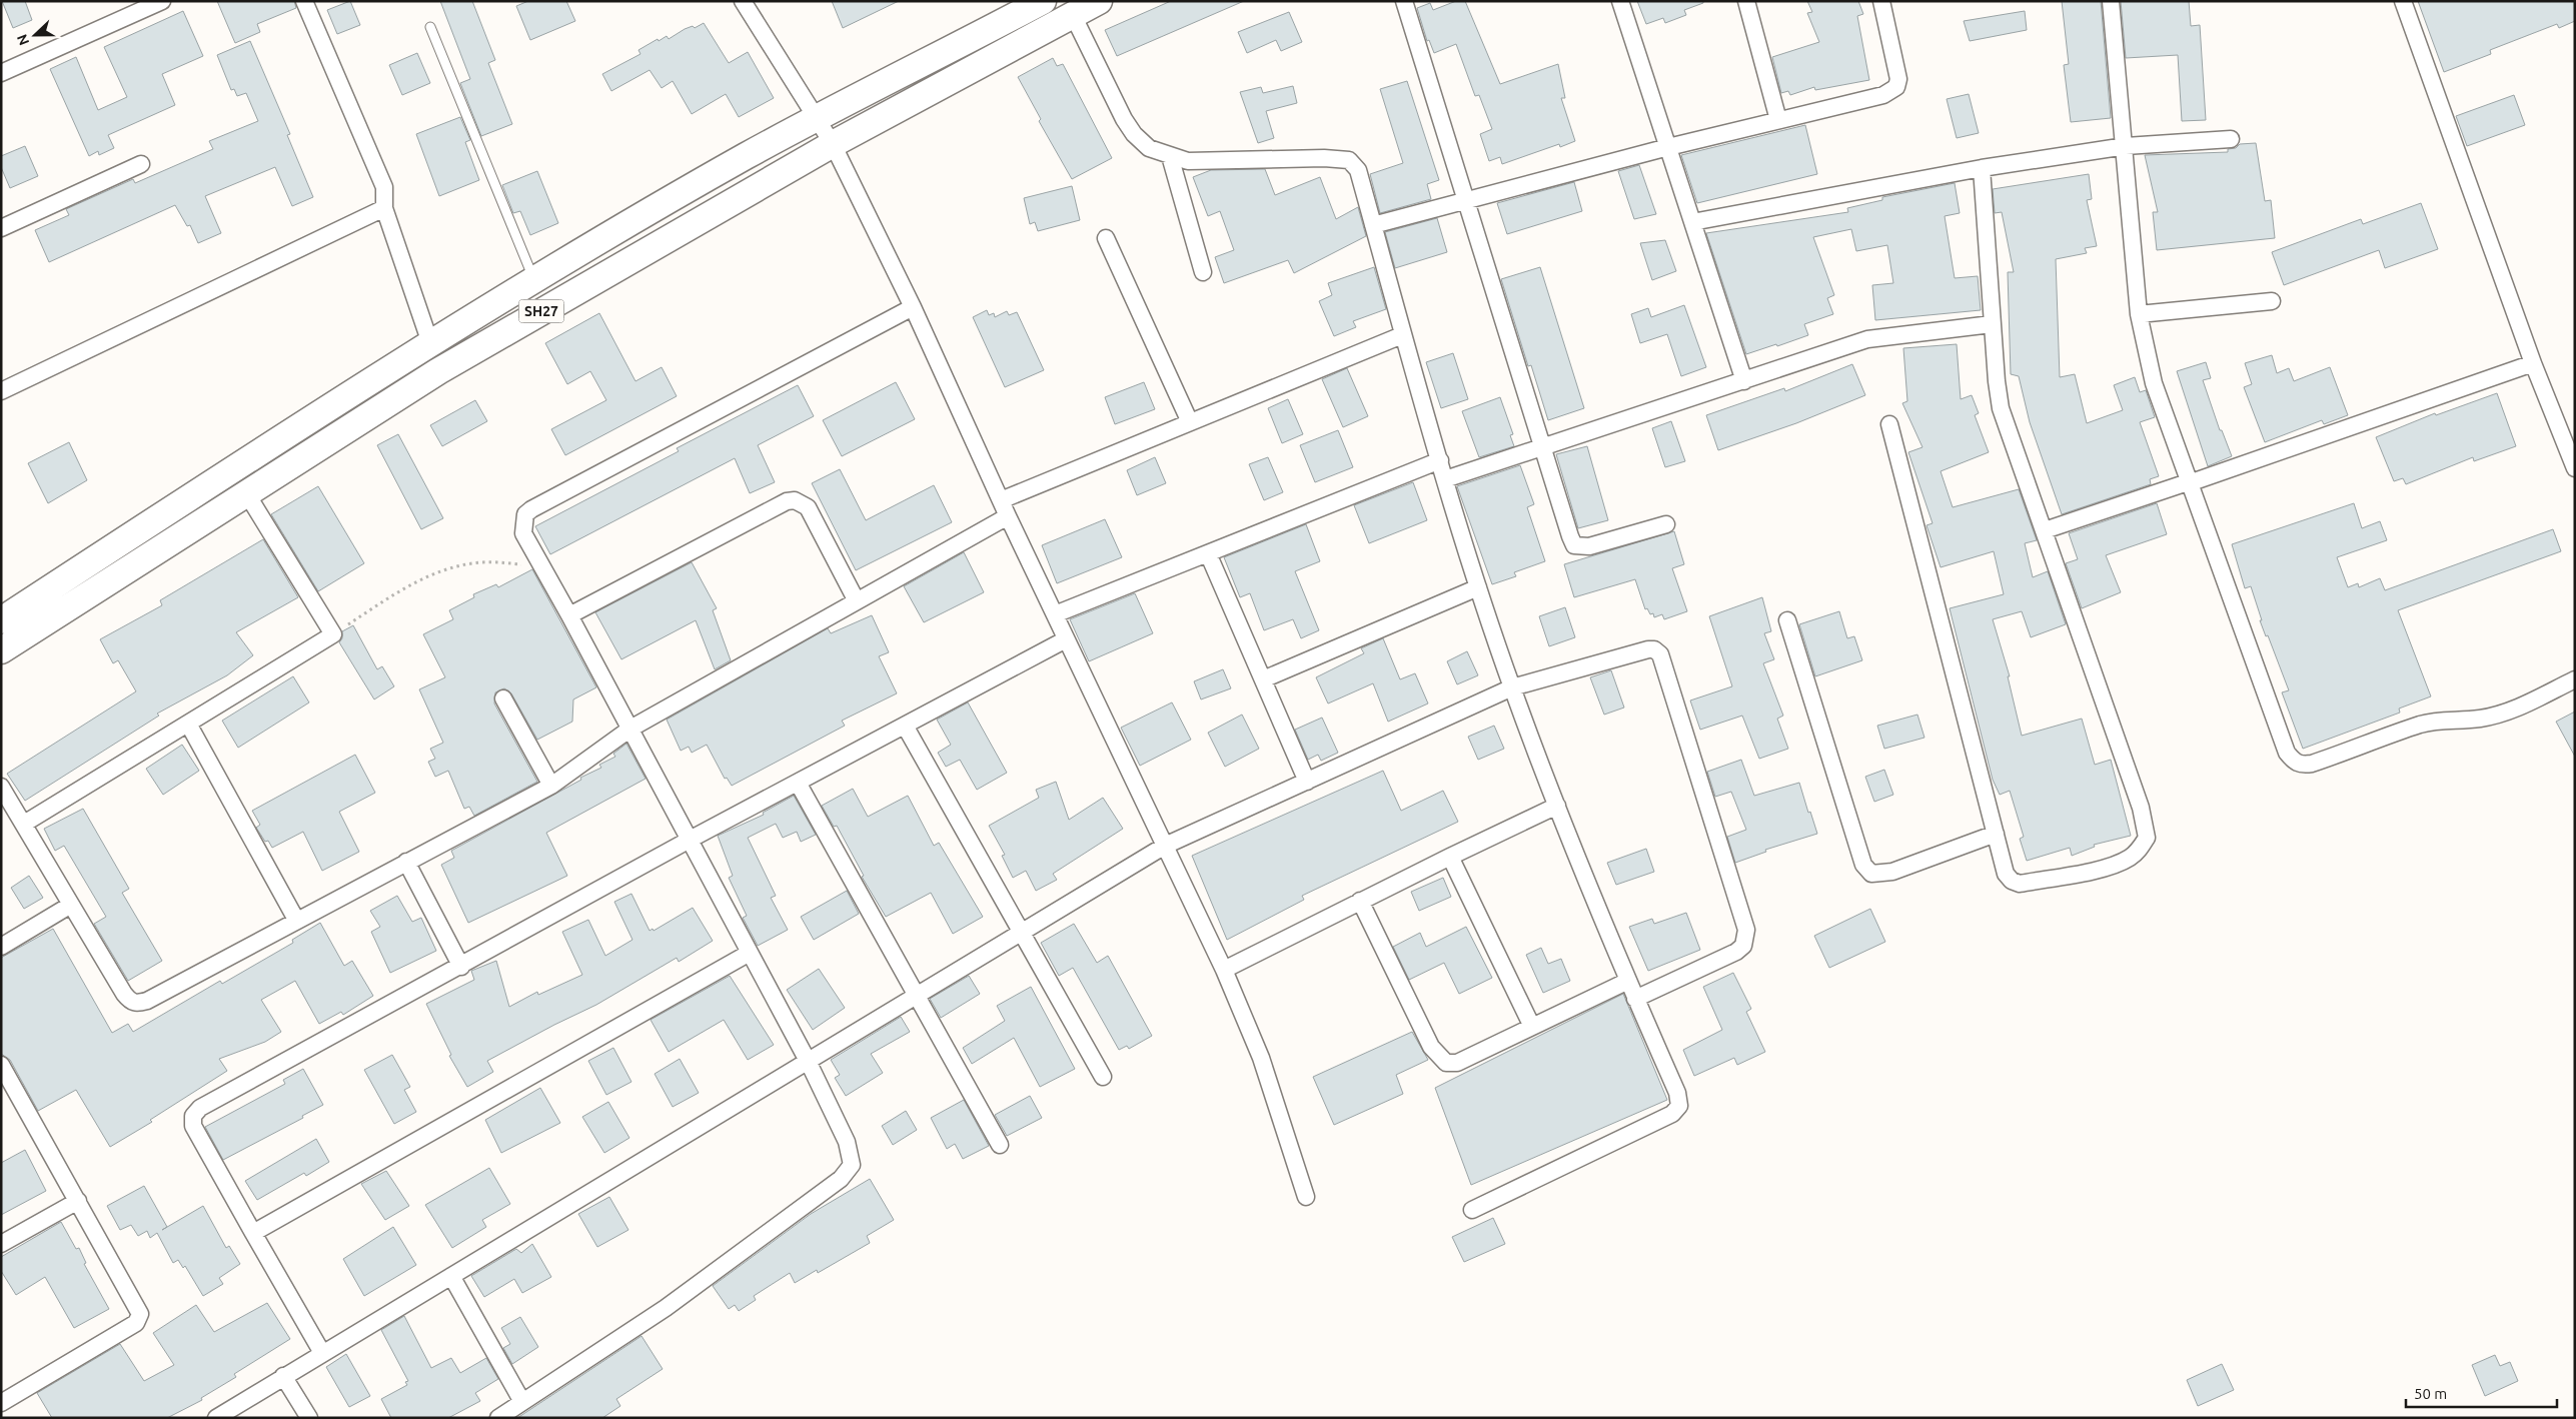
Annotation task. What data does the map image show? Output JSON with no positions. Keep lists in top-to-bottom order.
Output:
{
  "streets": {
    "main road": ["SH27"]
  },
  "scale_bar": "50 m",
  "north": "left"
}
